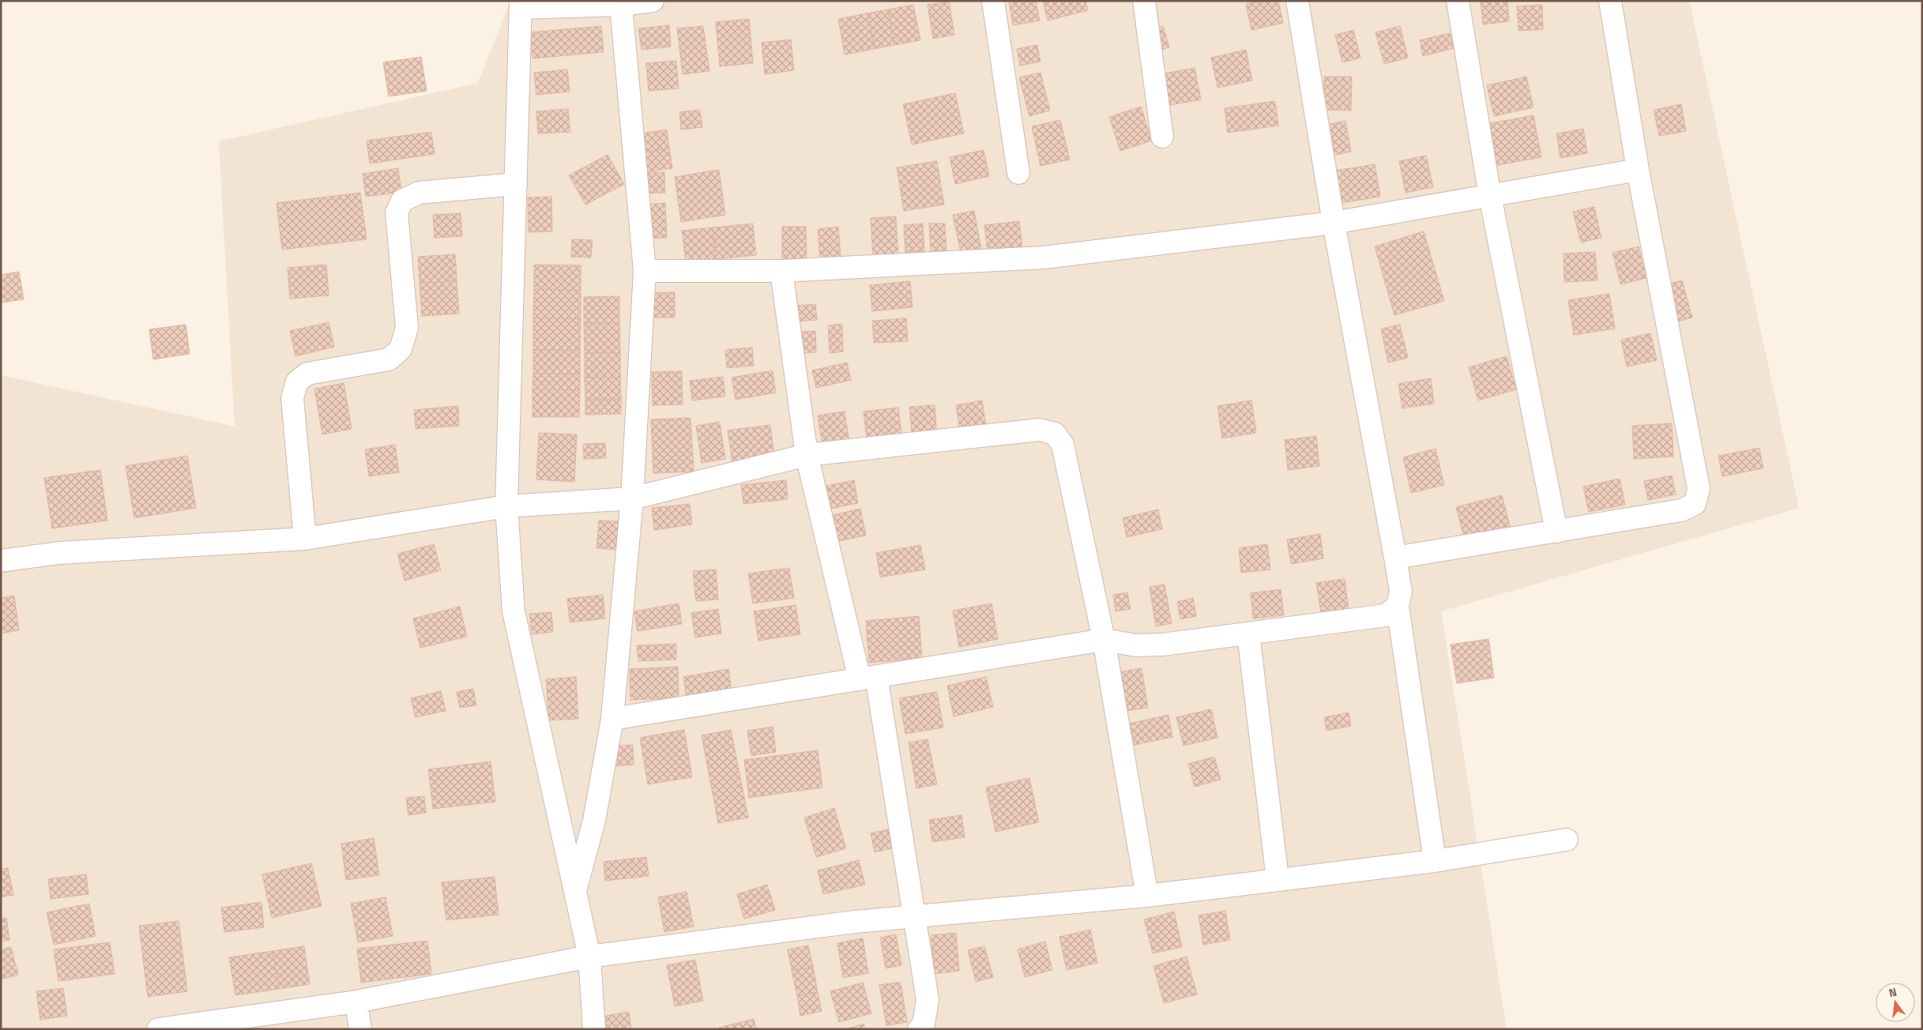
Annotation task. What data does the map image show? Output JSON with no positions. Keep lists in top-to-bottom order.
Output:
{
  "north": "top"
}
